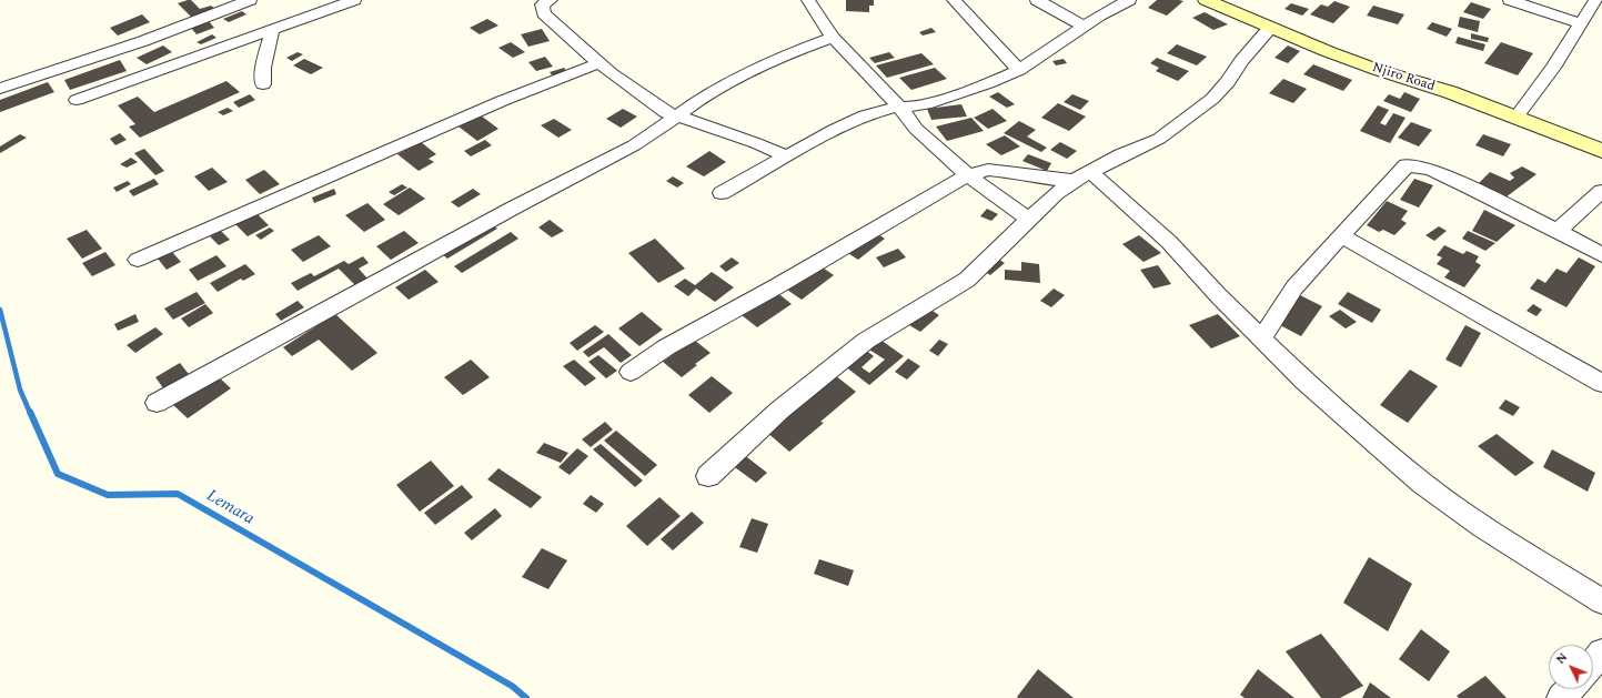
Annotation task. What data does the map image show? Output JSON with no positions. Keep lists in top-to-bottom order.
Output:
{
  "streets": {
    "street": ["Njiro Road"]
  },
  "water": ["Lemara"],
  "north": "top left"
}
